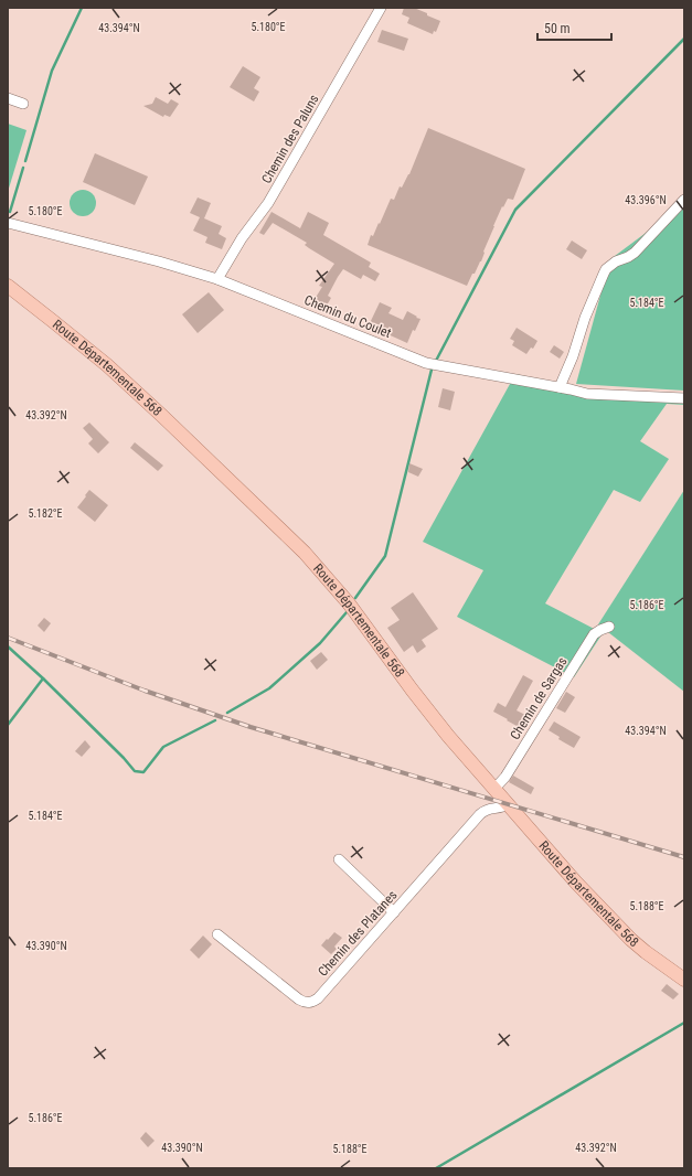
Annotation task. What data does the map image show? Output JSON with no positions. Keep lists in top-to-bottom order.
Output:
{
  "streets": {
    "main road": ["Route Départementale 568"],
    "street": [
      "Chemin des Paluns",
      "Chemin du Coulet",
      "Chemin de Sargas",
      "Chemin des Platanes"
    ]
  },
  "crossings": [
    ["Chemin des Paluns", "Chemin du Coulet"],
    ["Route Départementale 568", "Chemin de Sargas"],
    ["Route Départementale 568", "Chemin des Platanes"]
  ],
  "scale_bar": "50 m",
  "coordinates": [
    "5.180°E",
    "43.394°N",
    "43.396°N",
    "5.184°E",
    "43.392°N",
    "5.182°E",
    "5.186°E",
    "5.188°E",
    "43.390°N"
  ]
}
